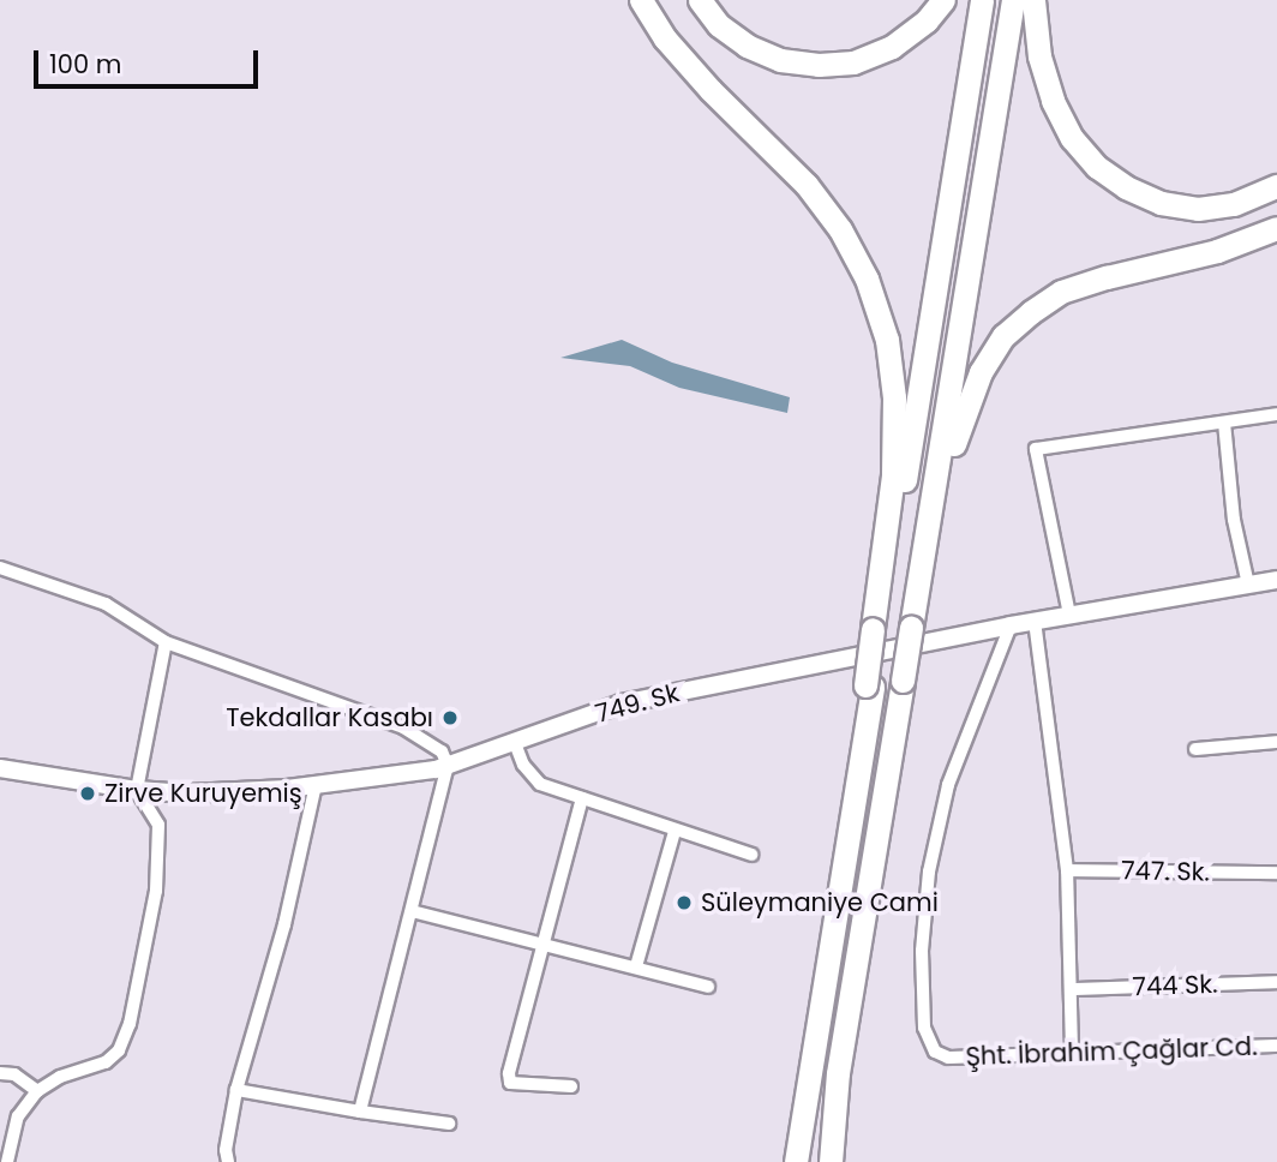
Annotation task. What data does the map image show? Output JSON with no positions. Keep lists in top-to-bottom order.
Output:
{
  "streets": {
    "street": [
      "749. Sk",
      "747. Sk.",
      "744 Sk.",
      "Şht. İbrahim Çağlar Cd."
    ]
  },
  "crossings": [
    ["749. Sk", "Şht. İbrahim Çağlar Cd."]
  ],
  "places": ["Tekdallar Kasabı", "Zirve Kuruyemiş", "Süleymaniye Cami"],
  "scale_bar": "100 m"
}
